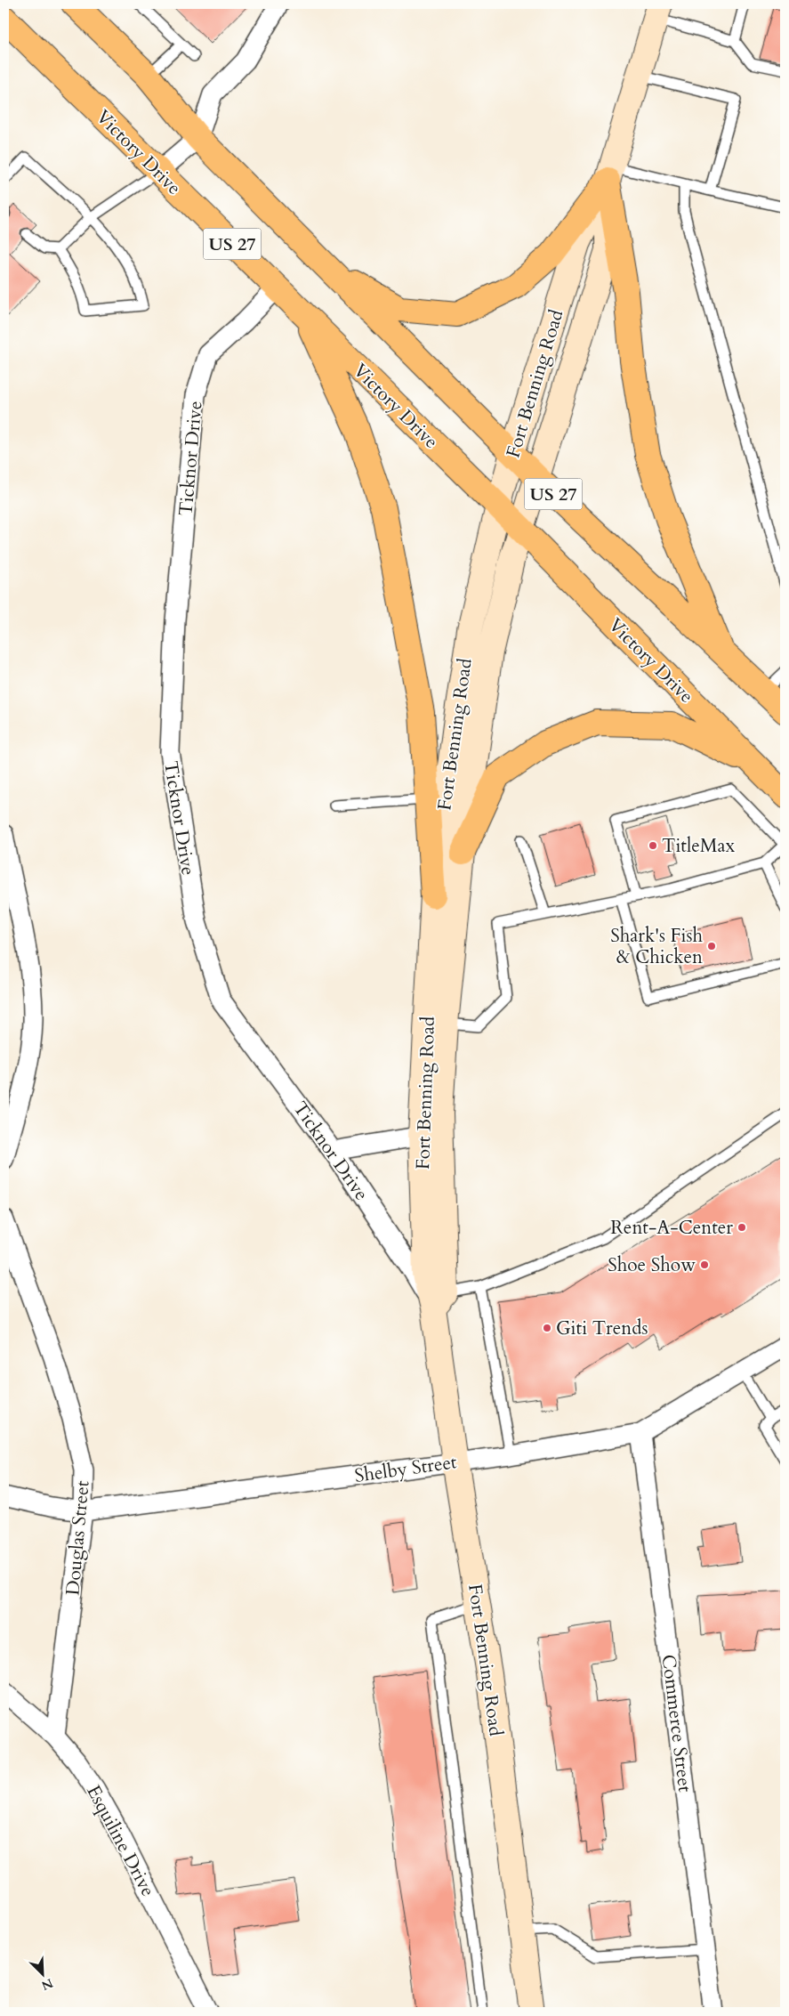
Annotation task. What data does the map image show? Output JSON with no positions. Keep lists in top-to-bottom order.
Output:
{
  "streets": {
    "highway": ["Victory Drive", "US 27"],
    "street": [
      "Fort Benning Road",
      "Ticknor Drive",
      "Shelby Street",
      "Douglas Street",
      "Commerce Street",
      "Esquiline Drive"
    ]
  },
  "crossings": [
    ["Victory Drive", "Fort Benning Road"],
    ["Victory Drive", "Ticknor Drive"],
    ["US 27", "Fort Benning Road"],
    ["Fort Benning Road", "Ticknor Drive"],
    ["Fort Benning Road", "Shelby Street"],
    ["Shelby Street", "Douglas Street"],
    ["Shelby Street", "Commerce Street"],
    ["Douglas Street", "Esquiline Drive"]
  ],
  "places": [
    "TitleMax",
    "Shark's Fish & Chicken",
    "Rent-A-Center",
    "Shoe Show",
    "Giti Trends"
  ],
  "north": "bottom right"
}
